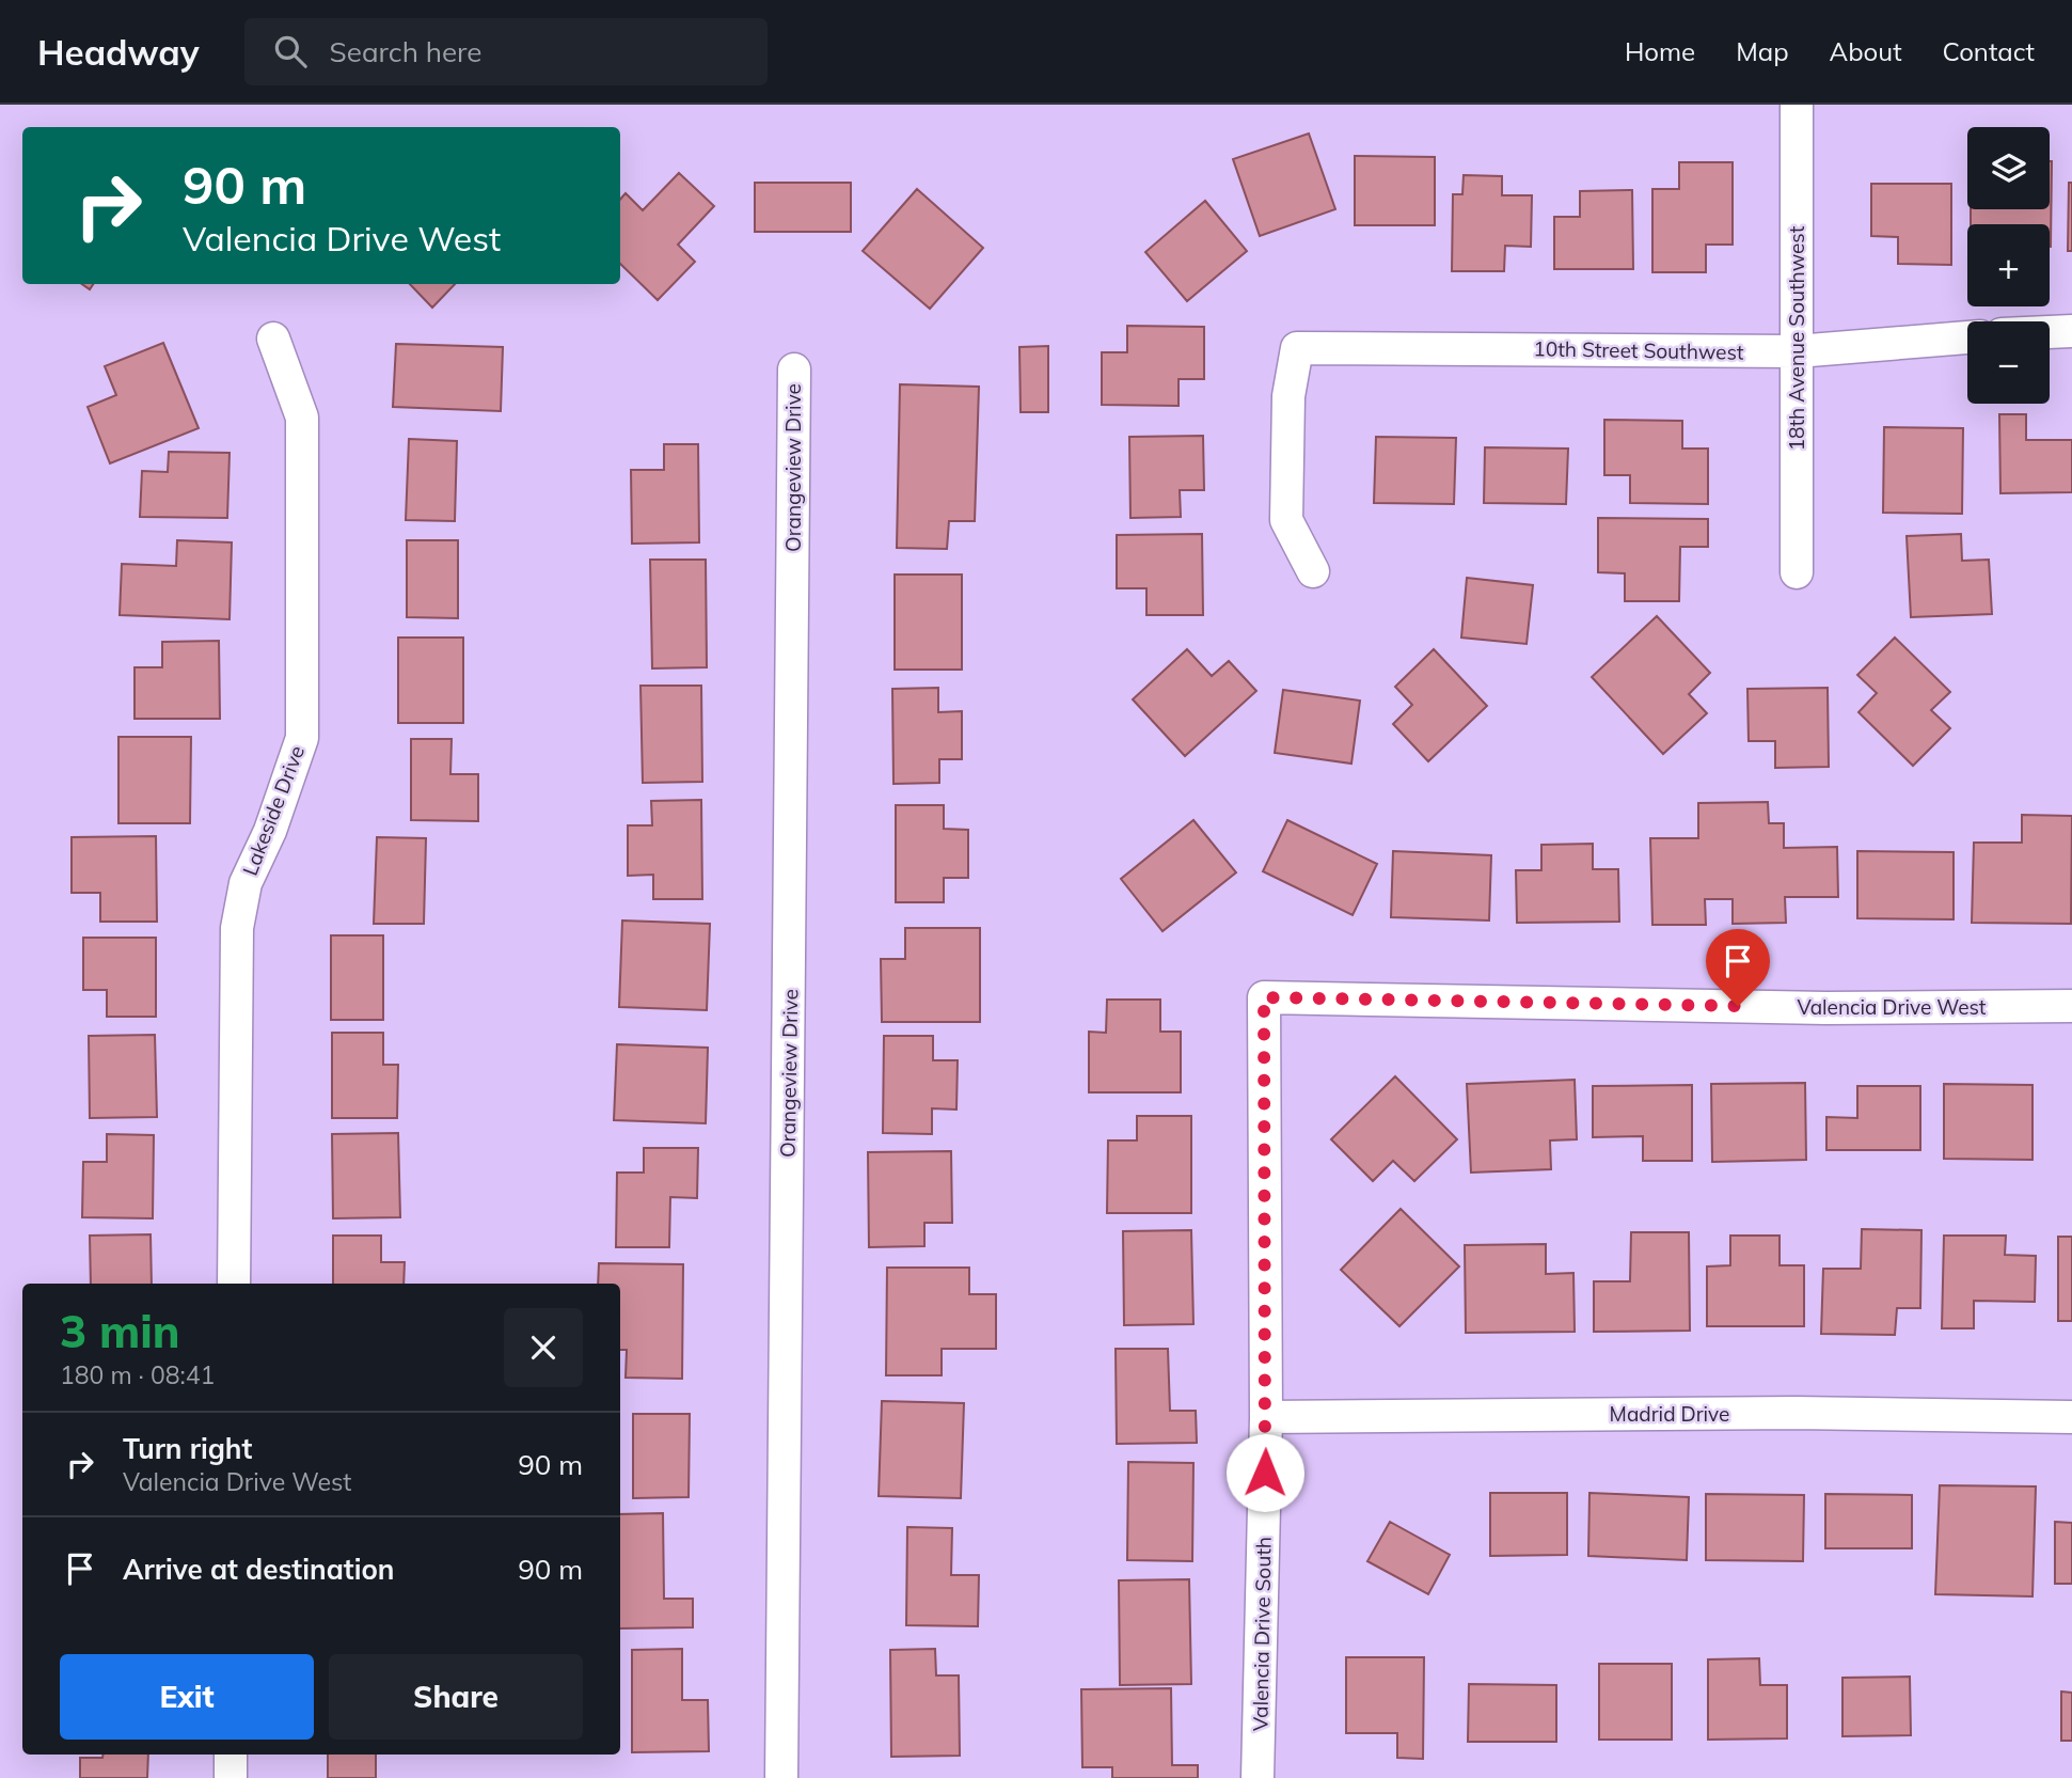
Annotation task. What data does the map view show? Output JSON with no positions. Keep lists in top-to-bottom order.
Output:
{
  "streets": {
    "street": [
      "18th Avenue Southwest",
      "10th Street Southwest",
      "Orangeview Drive",
      "Lakeside Drive",
      "Valencia Drive West",
      "Madrid Drive",
      "Valencia Drive South"
    ]
  },
  "crossings": [
    ["18th Avenue Southwest", "10th Street Southwest"],
    ["Valencia Drive West", "Valencia Drive South"],
    ["Madrid Drive", "Valencia Drive South"]
  ],
  "page": {
    "header": "Headway",
    "search": "Search here",
    "nav": [
      "Home",
      "Map",
      "About",
      "Contact"
    ],
    "map_buttons": ["+", "−"],
    "turn": ["90 m", "Valencia Drive West"],
    "heading": ["3 min", "180 m · 08:41"],
    "list": [
      {
        "name": "Turn right",
        "note": "Valencia Drive West",
        "value": "90 m"
      },
      {
        "name": "Arrive at destination",
        "value": "90 m"
      }
    ],
    "buttons": ["Exit", "Share"]
  }
}
